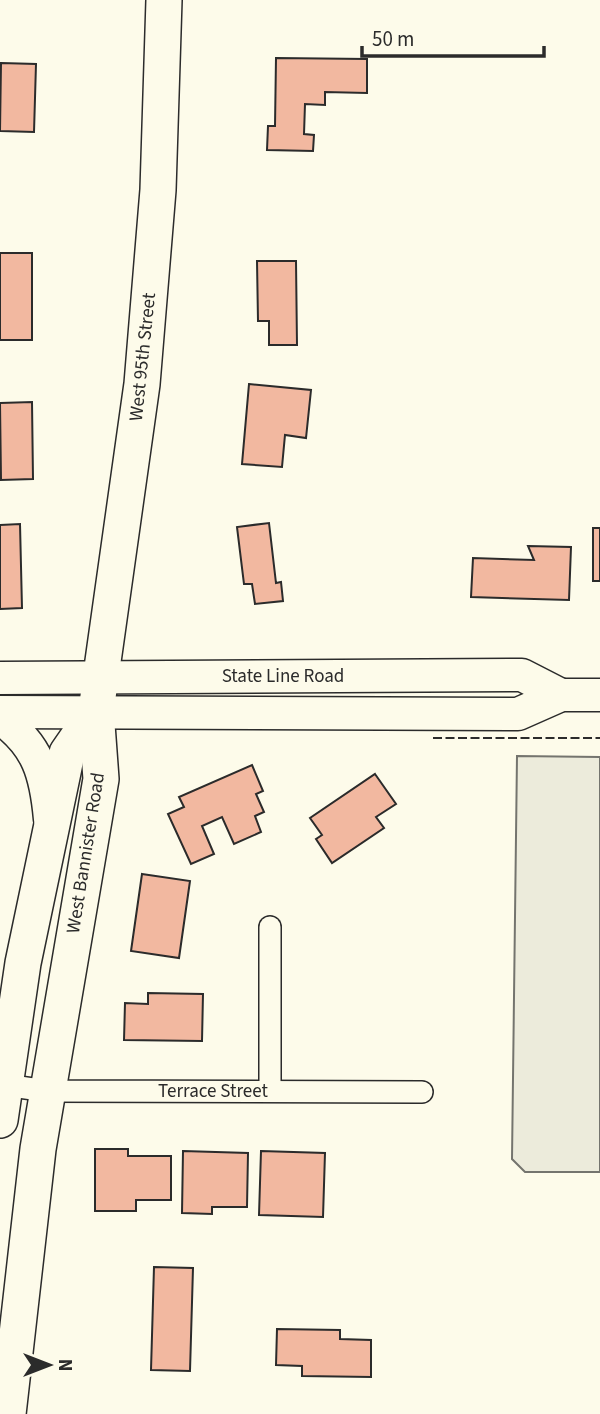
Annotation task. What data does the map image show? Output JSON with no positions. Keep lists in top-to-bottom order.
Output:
{
  "streets": {
    "main road": ["West 95th Street", "State Line Road", "West Bannister Road"],
    "street": ["Terrace Street"]
  },
  "crossings": [
    ["West 95th Street", "State Line Road"],
    ["West 95th Street", "West Bannister Road"],
    ["State Line Road", "West Bannister Road"],
    ["West Bannister Road", "Terrace Street"]
  ],
  "scale_bar": "50 m",
  "north": "right"
}
